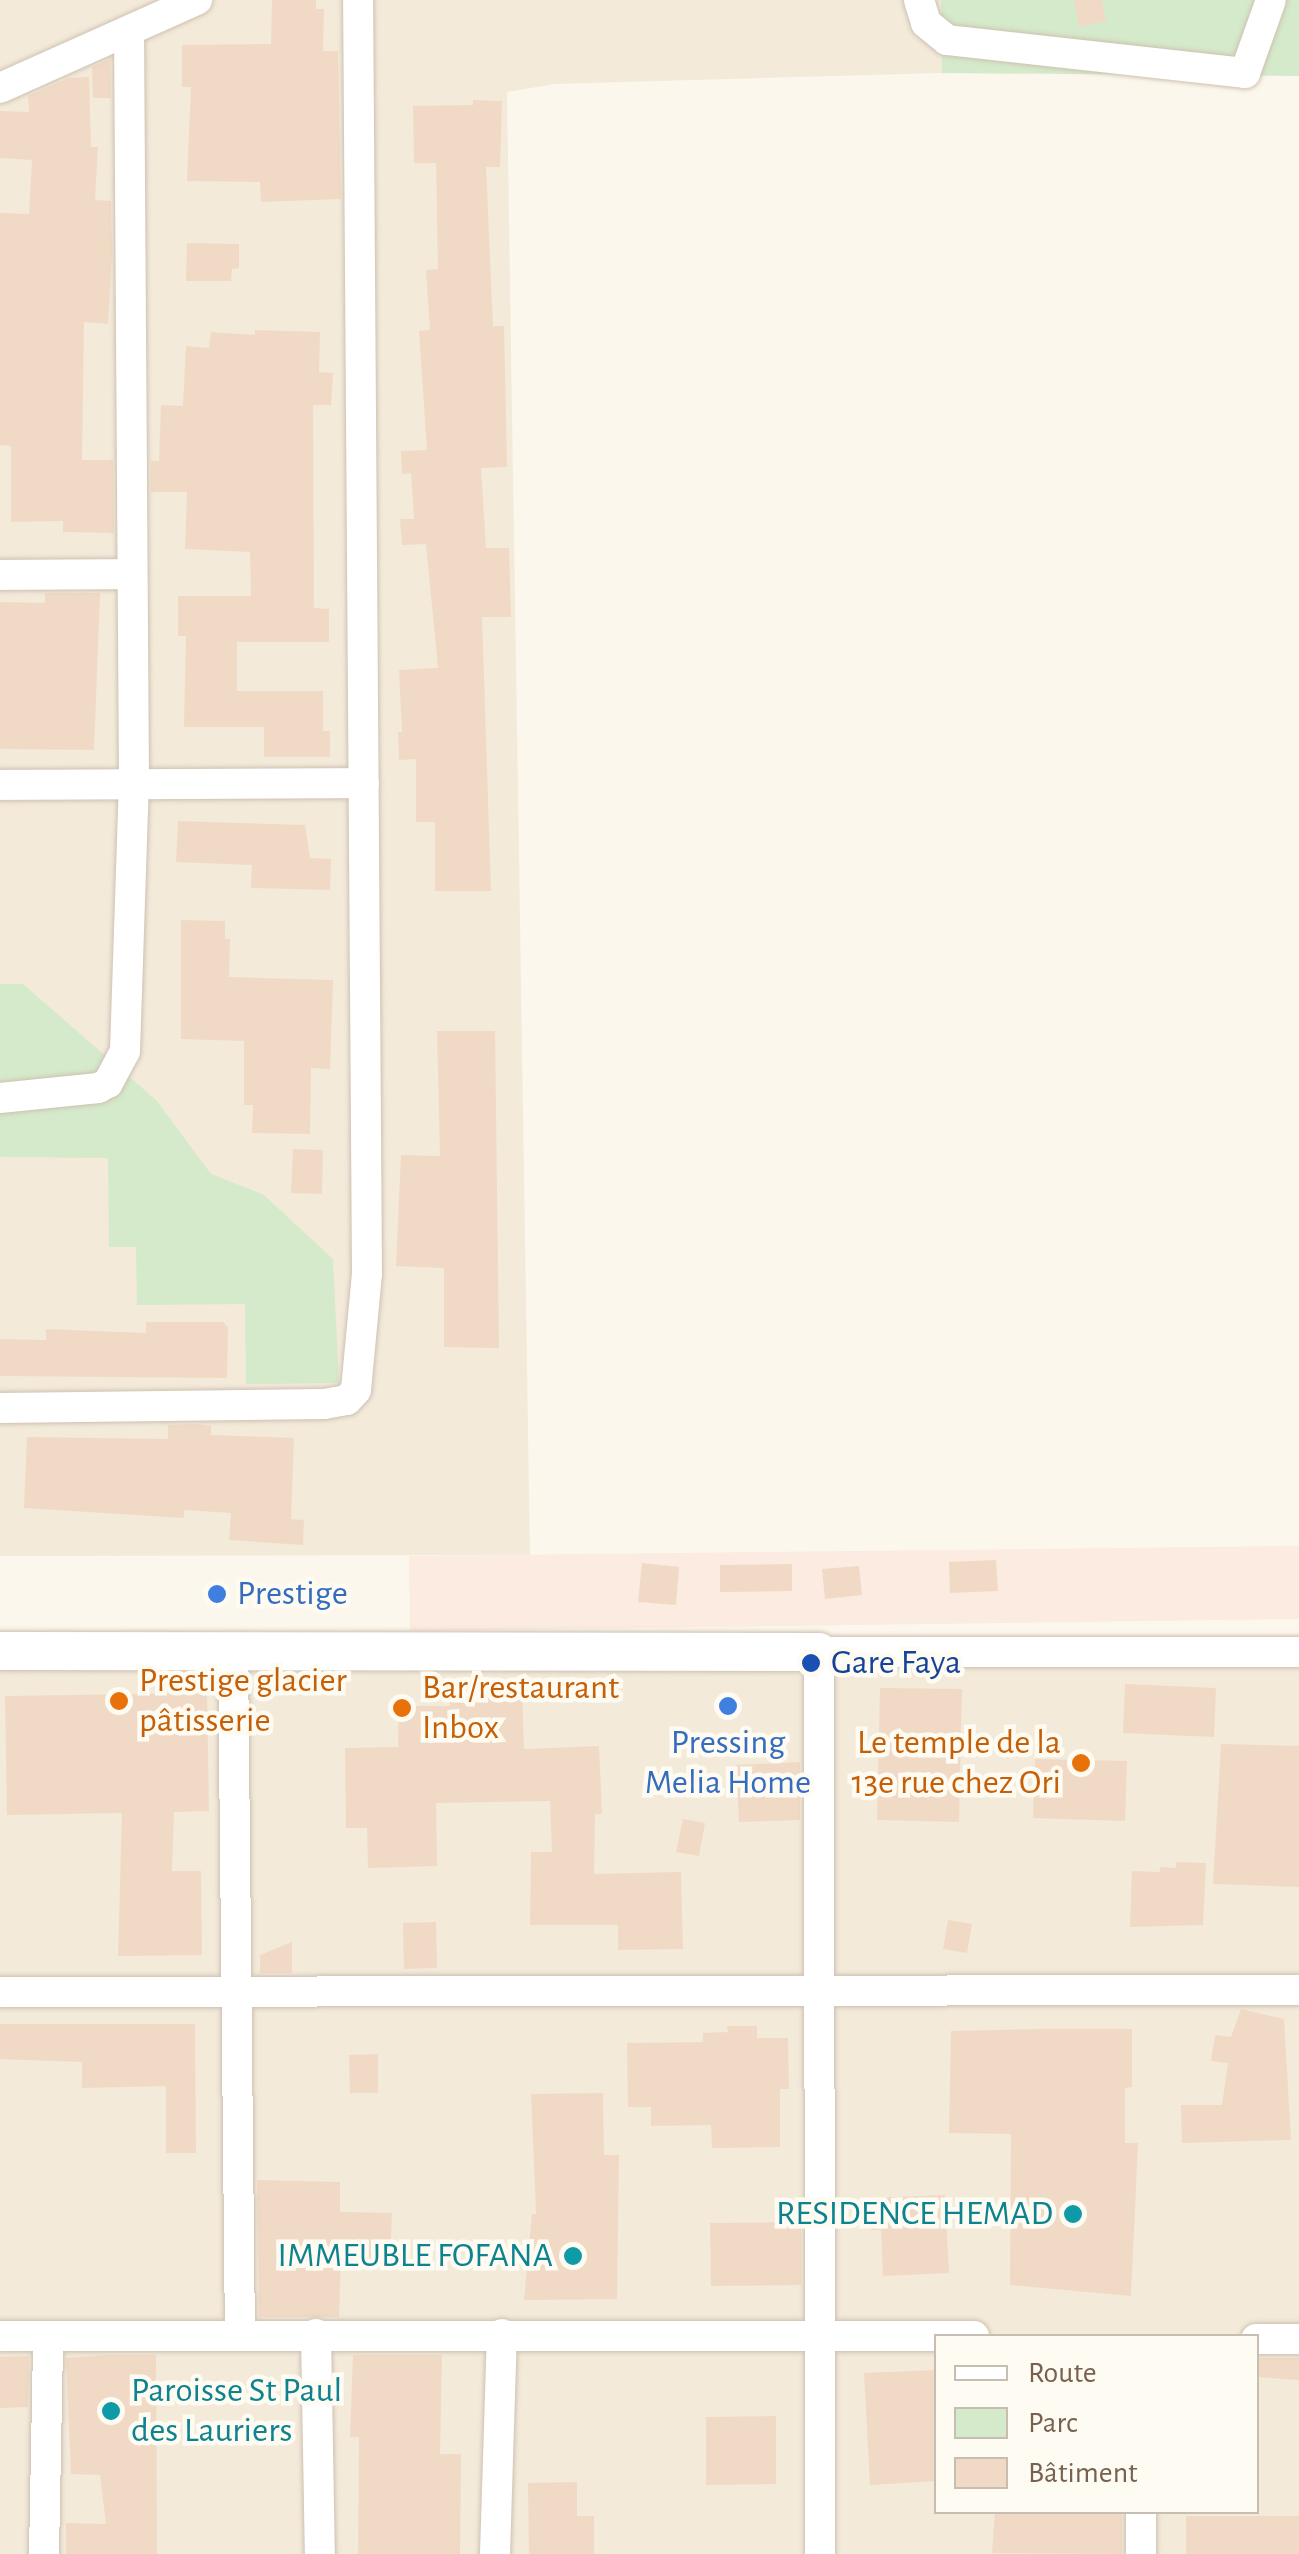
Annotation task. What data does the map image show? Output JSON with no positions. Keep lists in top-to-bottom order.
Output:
{
  "places": [
    "Prestige",
    "Gare Faya",
    "Prestige glacier pâtisserie",
    "Pressing Melia Home",
    "Bar/restaurant Inbox",
    "Le temple de la 13e rue chez Ori",
    "RESIDENCE HEMAD",
    "IMMEUBLE FOFANA",
    "Paroisse St Paul des Lauriers"
  ],
  "legend": ["Route", "Parc", "Bâtiment"]
}
